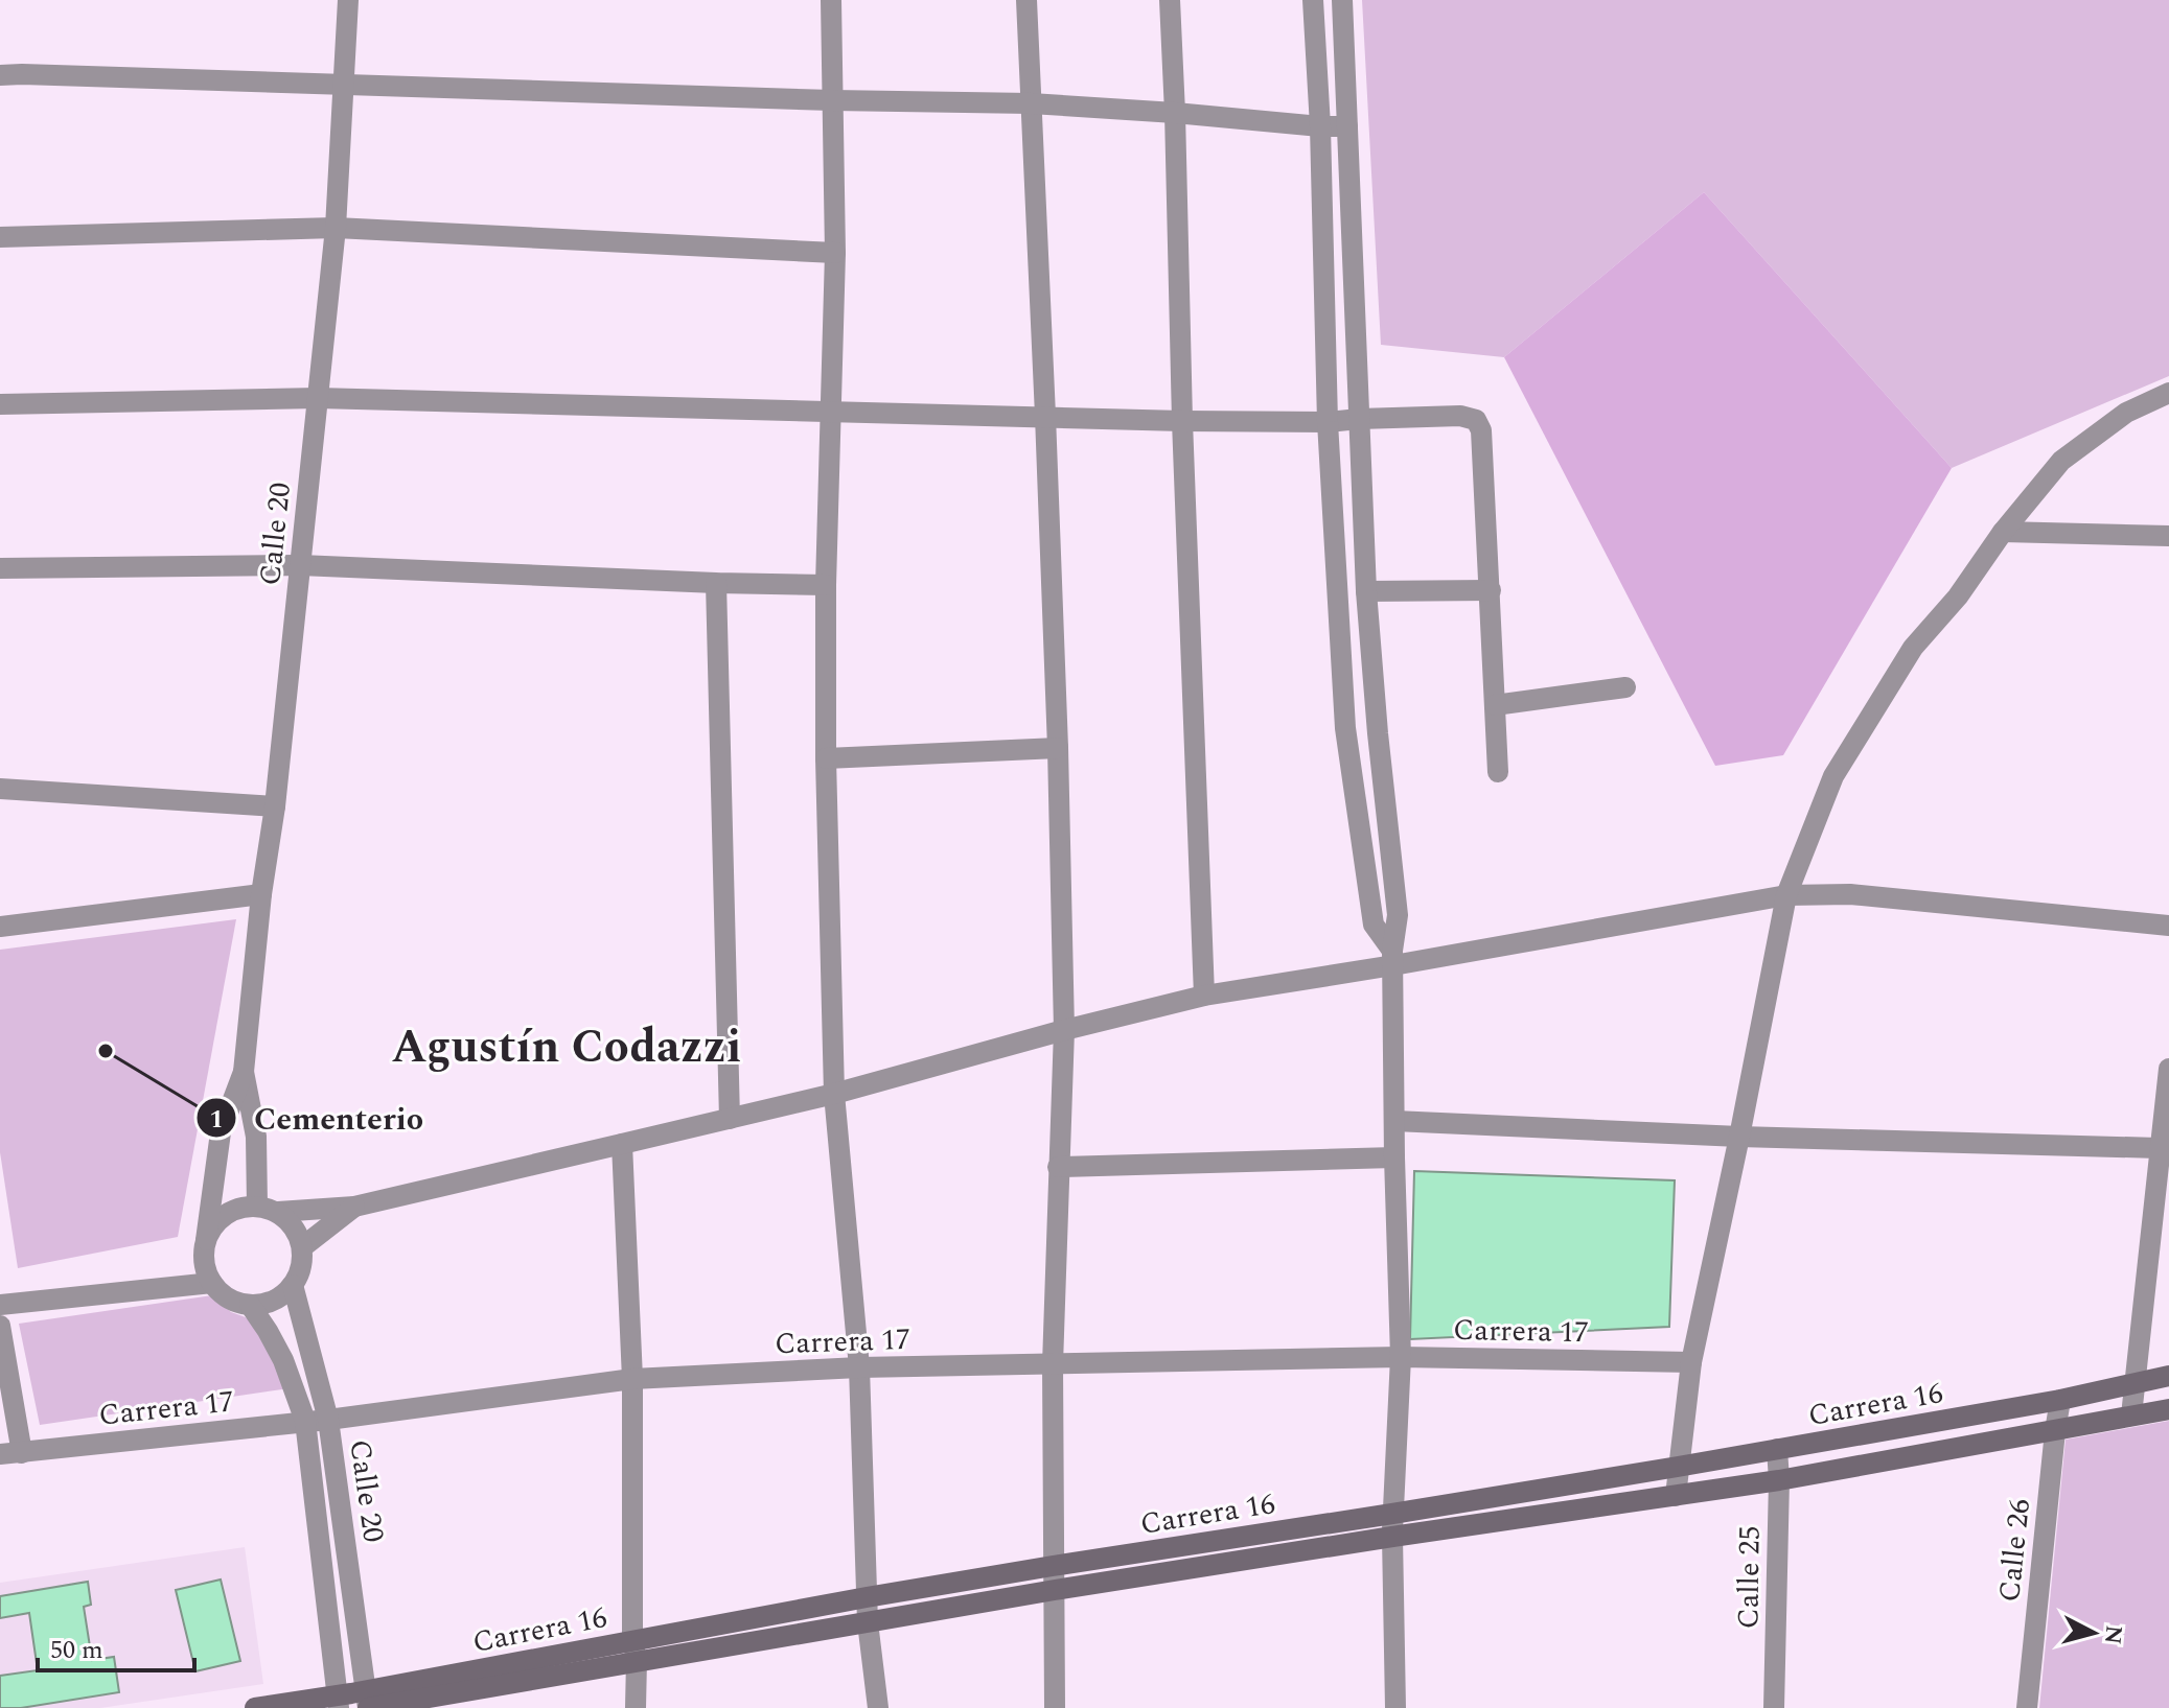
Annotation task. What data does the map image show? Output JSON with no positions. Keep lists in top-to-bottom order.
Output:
{
  "streets": {
    "main road": ["Carrera 16"],
    "street": [
      "Calle 20",
      "Carrera 17",
      "Calle 26",
      "Calle 25"
    ]
  },
  "crossings": [
    ["Calle 20", "Carrera 17"],
    ["Calle 20", "Carrera 16"],
    ["Carrera 16", "Calle 26"],
    ["Carrera 16", "Calle 25"]
  ],
  "districts": ["Agustín Codazzi"],
  "places": ["Cementerio"],
  "scale_bar": "50 m",
  "north": "right"
}
